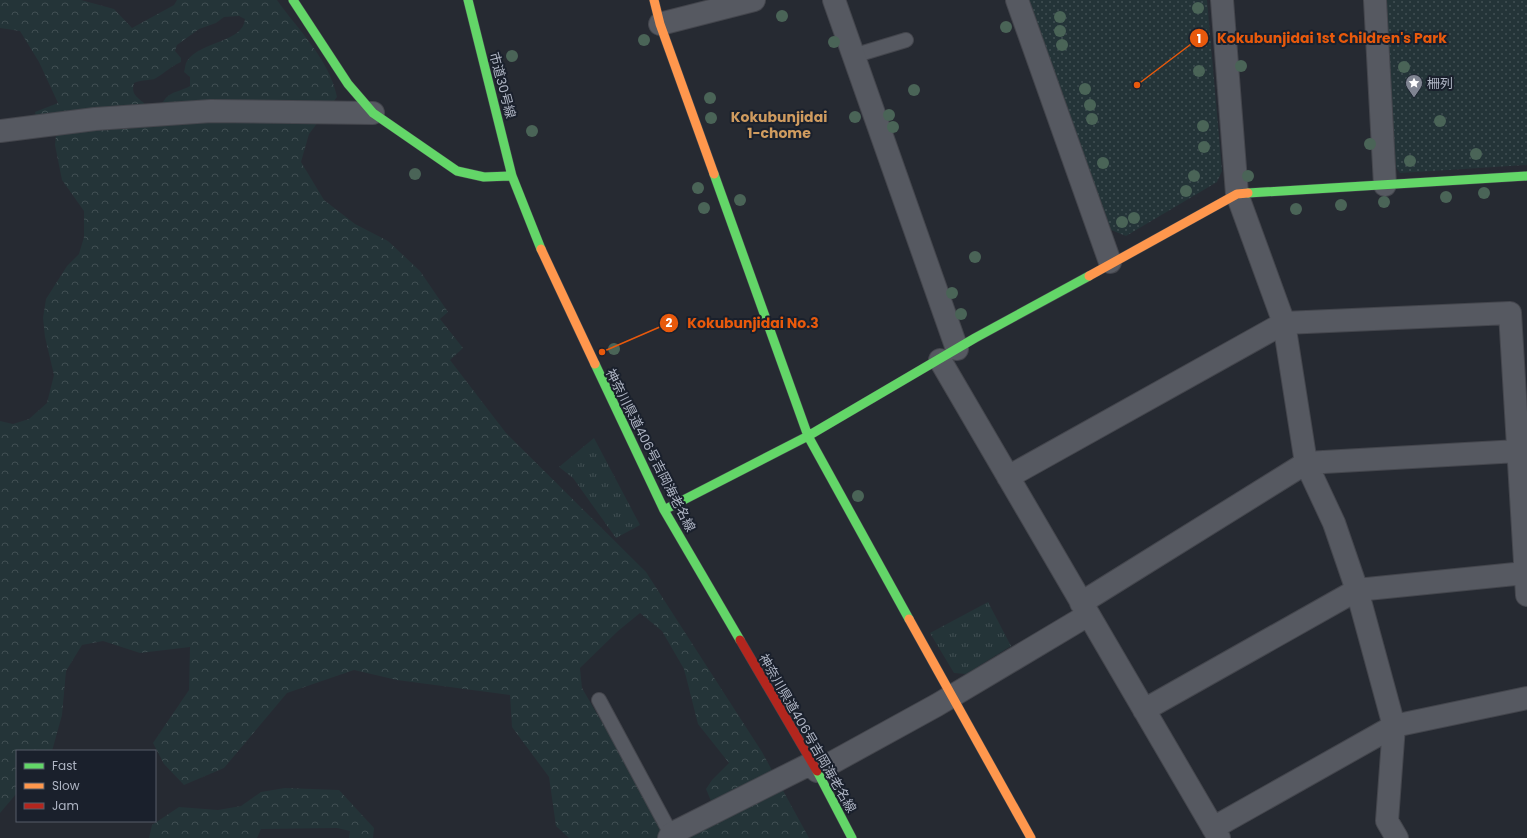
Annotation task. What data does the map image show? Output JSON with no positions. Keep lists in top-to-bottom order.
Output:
{
  "streets": {
    "street": ["市道30号線", "神奈川県道406号吉岡海老名線"]
  },
  "crossings": [
    ["市道30号線", "神奈川県道406号吉岡海老名線"]
  ],
  "districts": ["Kokubunjidai 1-chome"],
  "places": {
    "other": ["Kokubunjidai 1st Children's Park", "Kokubunjidai No.3"],
    "place": ["柵列"]
  },
  "legend": ["Fast", "Slow", "Jam"]
}
